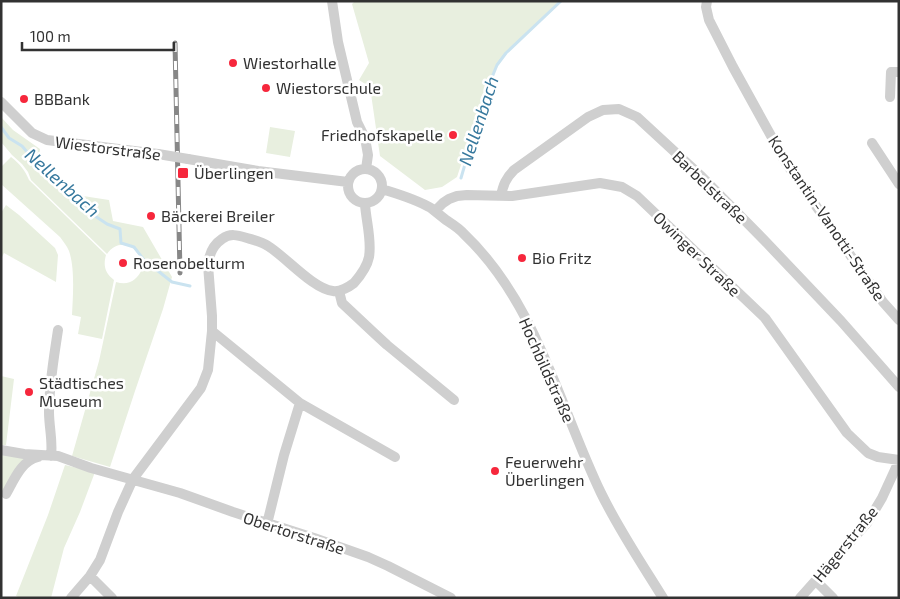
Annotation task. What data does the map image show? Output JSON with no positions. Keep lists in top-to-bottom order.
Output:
{
  "streets": {
    "street": [
      "Wiestorstraße",
      "Barbelstraße",
      "Konstantin-Vanotti-Straße",
      "Owinger Straße",
      "Hochbildstraße",
      "Obertorstraße",
      "Hägerstraße"
    ]
  },
  "crossings": [
    ["Wiestorstraße", "Hochbildstraße"],
    ["Barbelstraße", "Owinger Straße"],
    ["Owinger Straße", "Hochbildstraße"],
    ["Owinger Straße", "Hägerstraße"]
  ],
  "water": ["Nellenbach"],
  "places": {
    "other": [
      "Wiestorhalle",
      "Wiestorschule",
      "BBBank",
      "Friedhofskapelle",
      "Bäckerei Breiler",
      "Bio Fritz",
      "Rosenobelturm",
      "Städtisches Museum",
      "Feuerwehr Überlingen"
    ],
    "transit": ["Überlingen"]
  },
  "scale_bar": "100 m"
}
